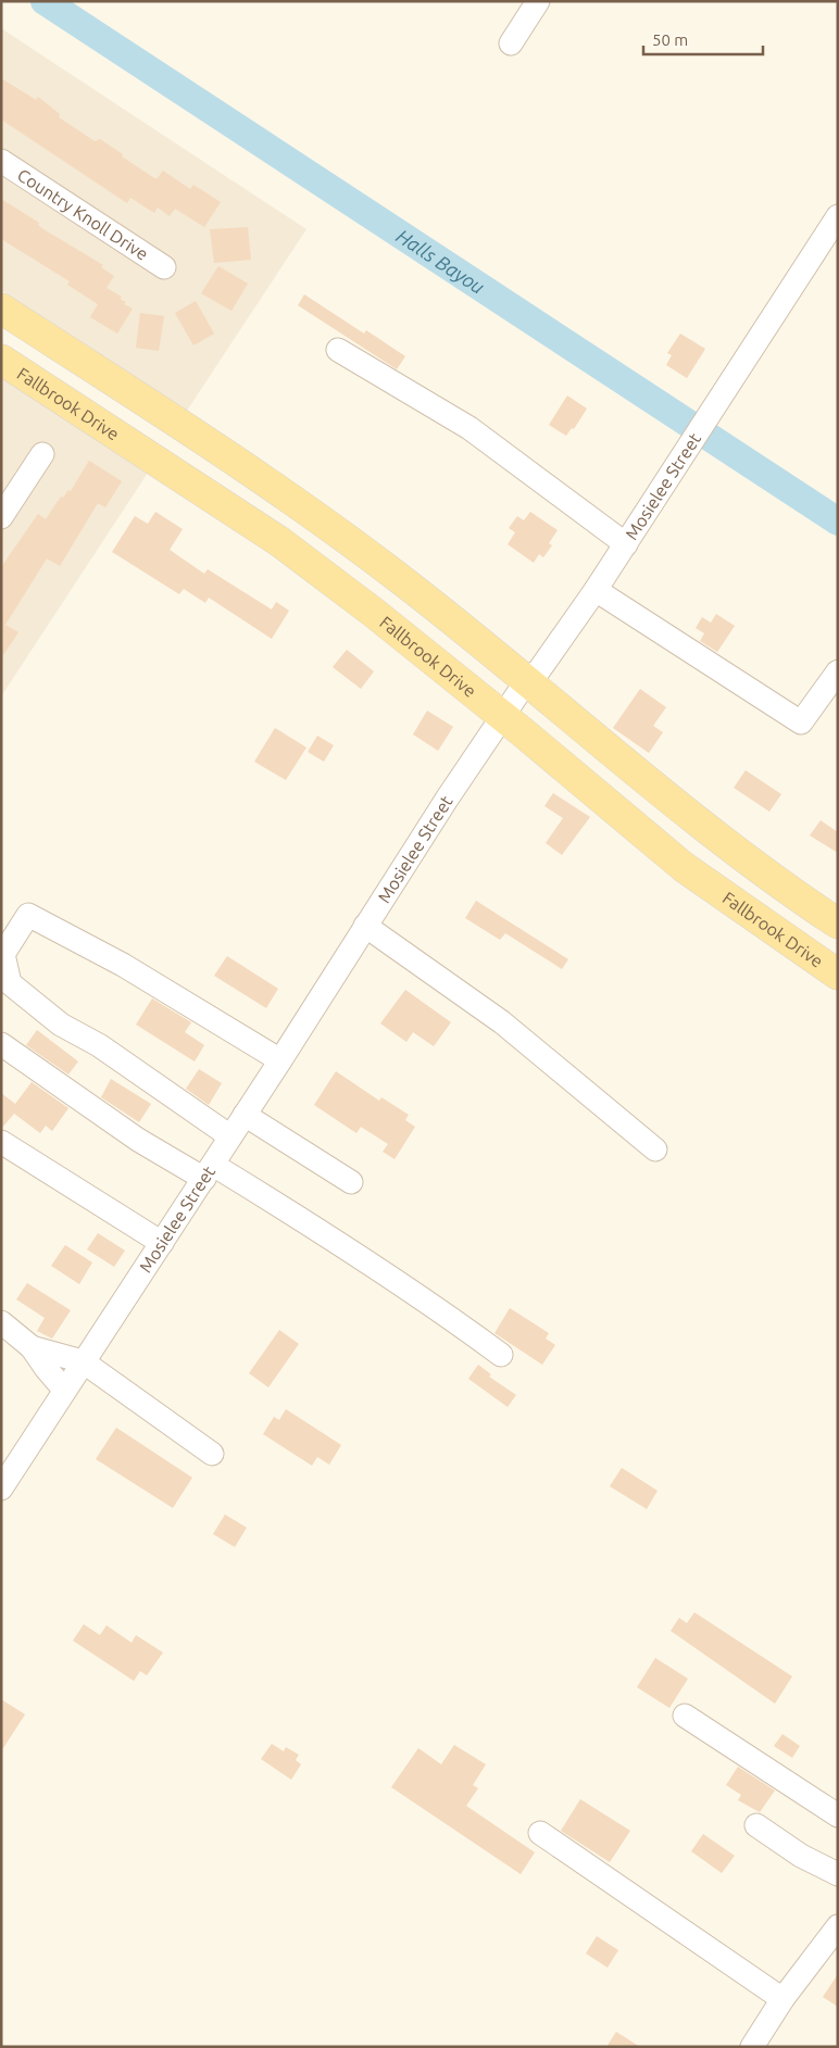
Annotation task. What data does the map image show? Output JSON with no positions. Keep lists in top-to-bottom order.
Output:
{
  "streets": {
    "main road": ["Fallbrook Drive"],
    "street": ["Country Knoll Drive", "Mosielee Street"]
  },
  "crossings": [
    ["Fallbrook Drive", "Mosielee Street"]
  ],
  "water": ["Halls Bayou"],
  "scale_bar": "50 m"
}
